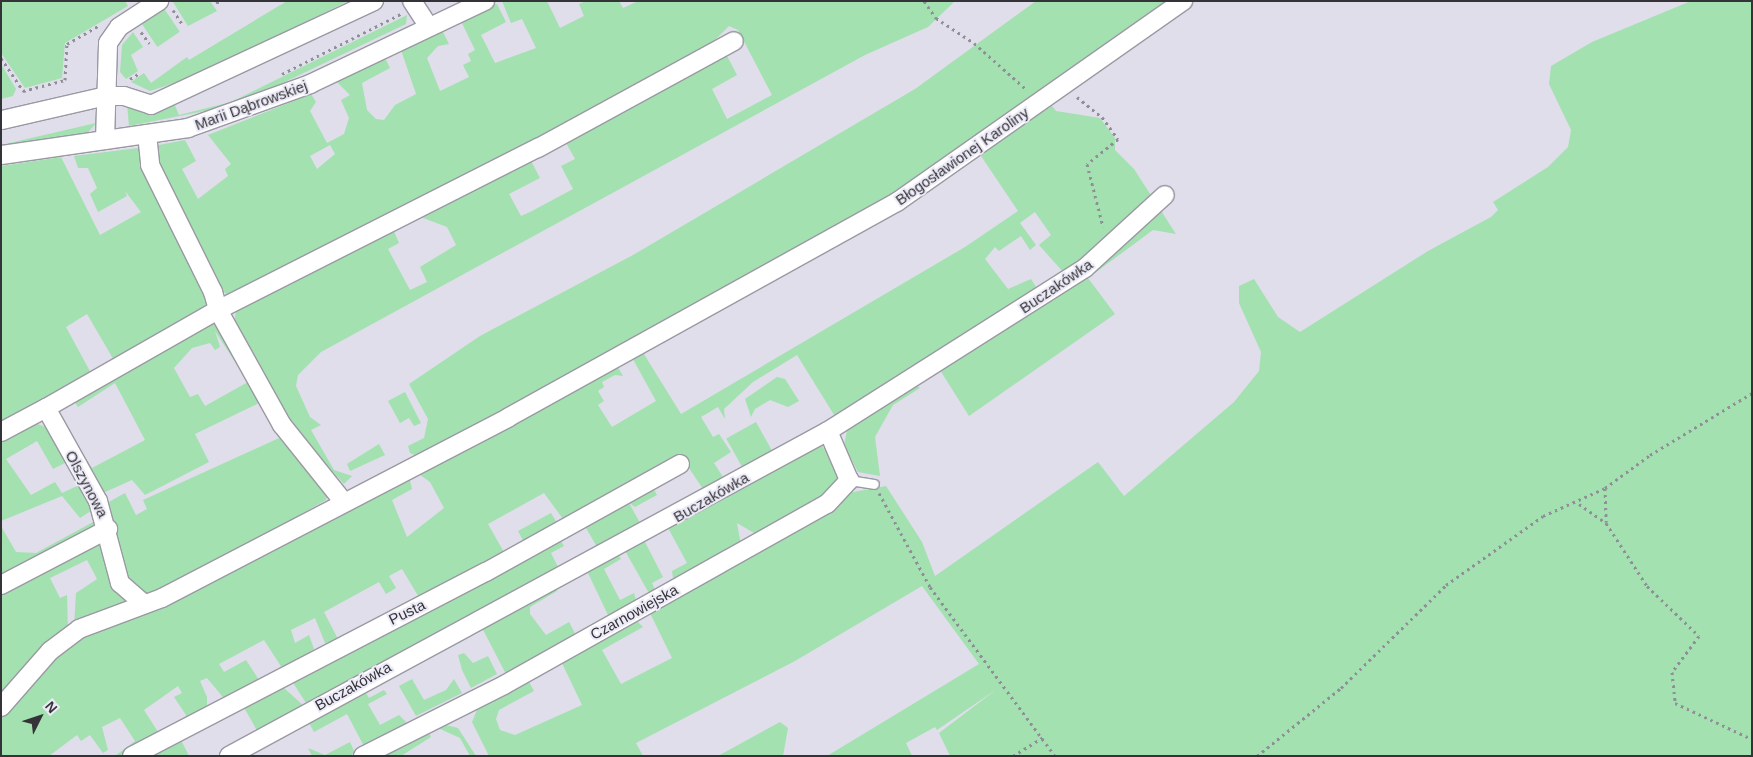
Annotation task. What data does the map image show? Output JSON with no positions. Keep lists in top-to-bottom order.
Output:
{
  "streets": {
    "street": [
      "Marii Dąbrowskiej",
      "Błogosławionej Karoliny",
      "Buczakówka",
      "Olszynowa",
      "Pusta",
      "Czarnowiejska"
    ]
  },
  "crossings": [
    ["Błogosławionej Karoliny", "Olszynowa"]
  ],
  "north": "top right"
}
